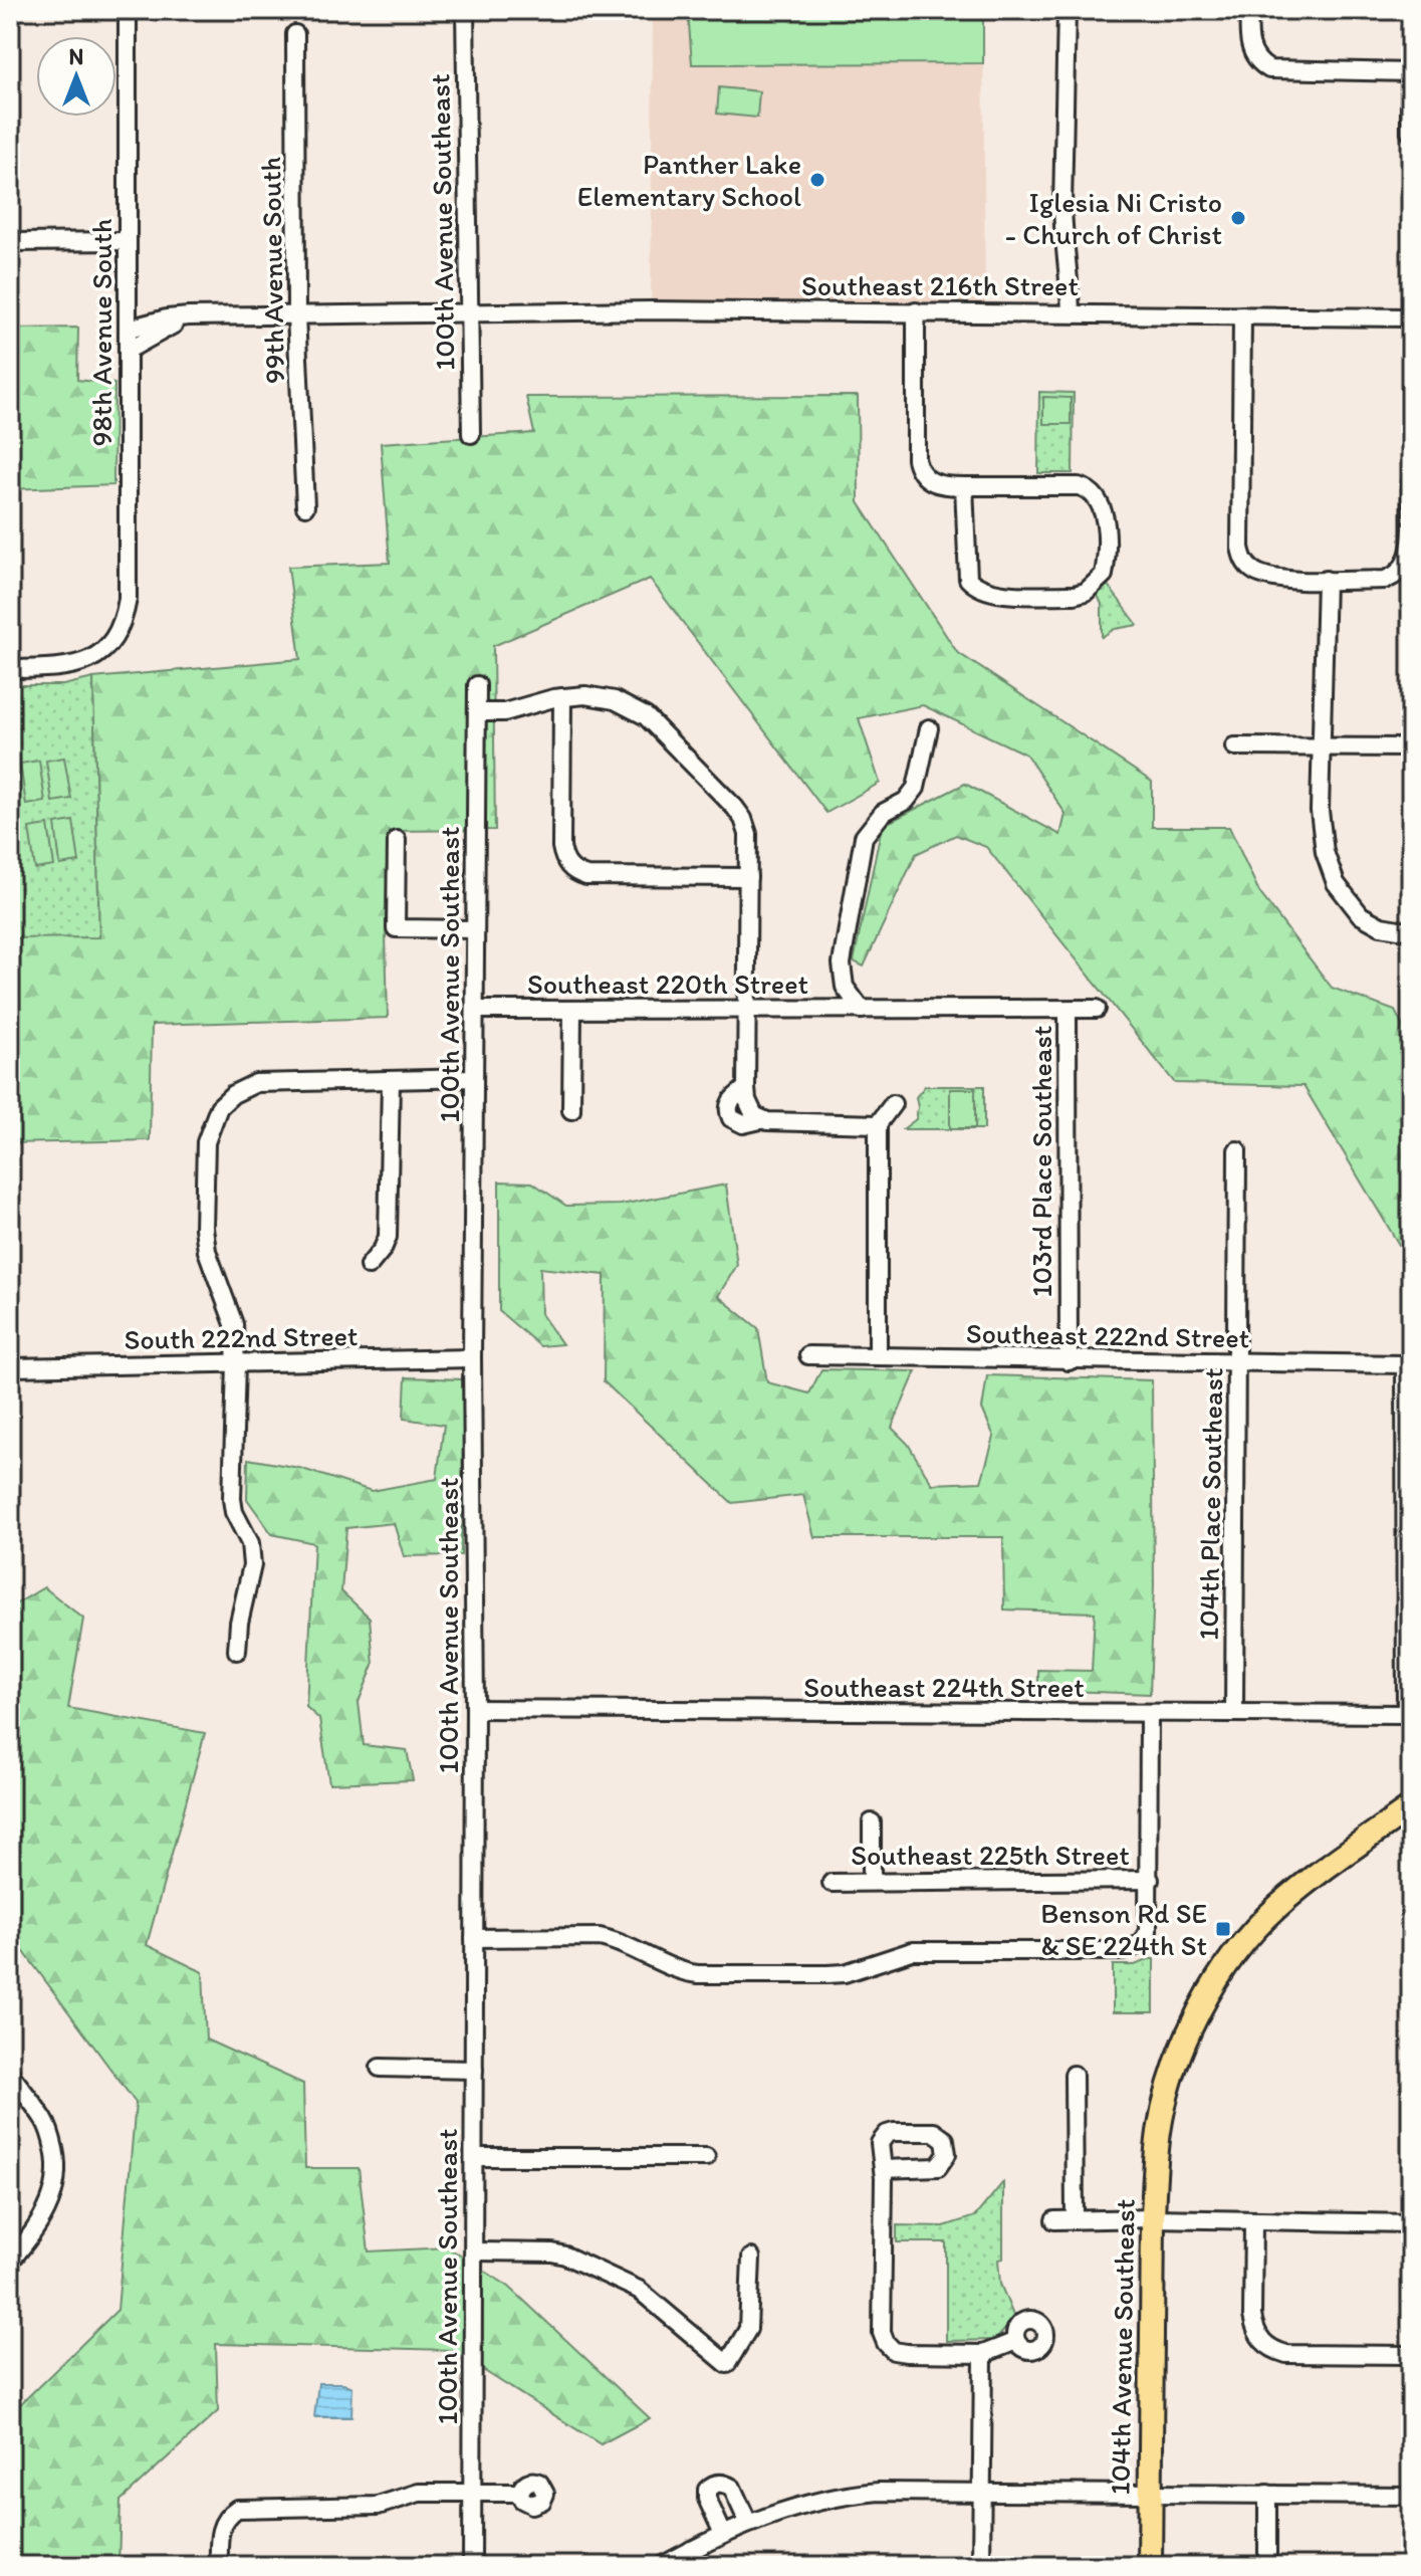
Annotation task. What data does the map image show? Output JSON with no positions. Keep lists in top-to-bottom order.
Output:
{
  "streets": {
    "main road": ["104th Avenue Southeast"],
    "street": [
      "100th Avenue Southeast",
      "99th Avenue South",
      "Southeast 216th Street",
      "98th Avenue South",
      "Southeast 220th Street",
      "103rd Place Southeast",
      "Southeast 222nd Street",
      "South 222nd Street",
      "104th Place Southeast",
      "Southeast 224th Street",
      "Southeast 225th Street"
    ]
  },
  "crossings": [
    ["100th Avenue Southeast", "Southeast 216th Street"],
    ["100th Avenue Southeast", "Southeast 220th Street"],
    ["100th Avenue Southeast", "South 222nd Street"],
    ["100th Avenue Southeast", "Southeast 224th Street"],
    ["99th Avenue South", "Southeast 216th Street"],
    ["Southeast 220th Street", "103rd Place Southeast"],
    ["103rd Place Southeast", "Southeast 222nd Street"],
    ["Southeast 222nd Street", "104th Place Southeast"],
    ["Southeast 222nd Street", "Southeast 224th Street"],
    ["104th Place Southeast", "Southeast 224th Street"]
  ],
  "places": {
    "other": ["Panther Lake Elementary School", "Iglesia Ni Cristo - Church of Christ"],
    "transit": ["Benson Rd SE & SE 224th St"]
  },
  "north": "top"
}
